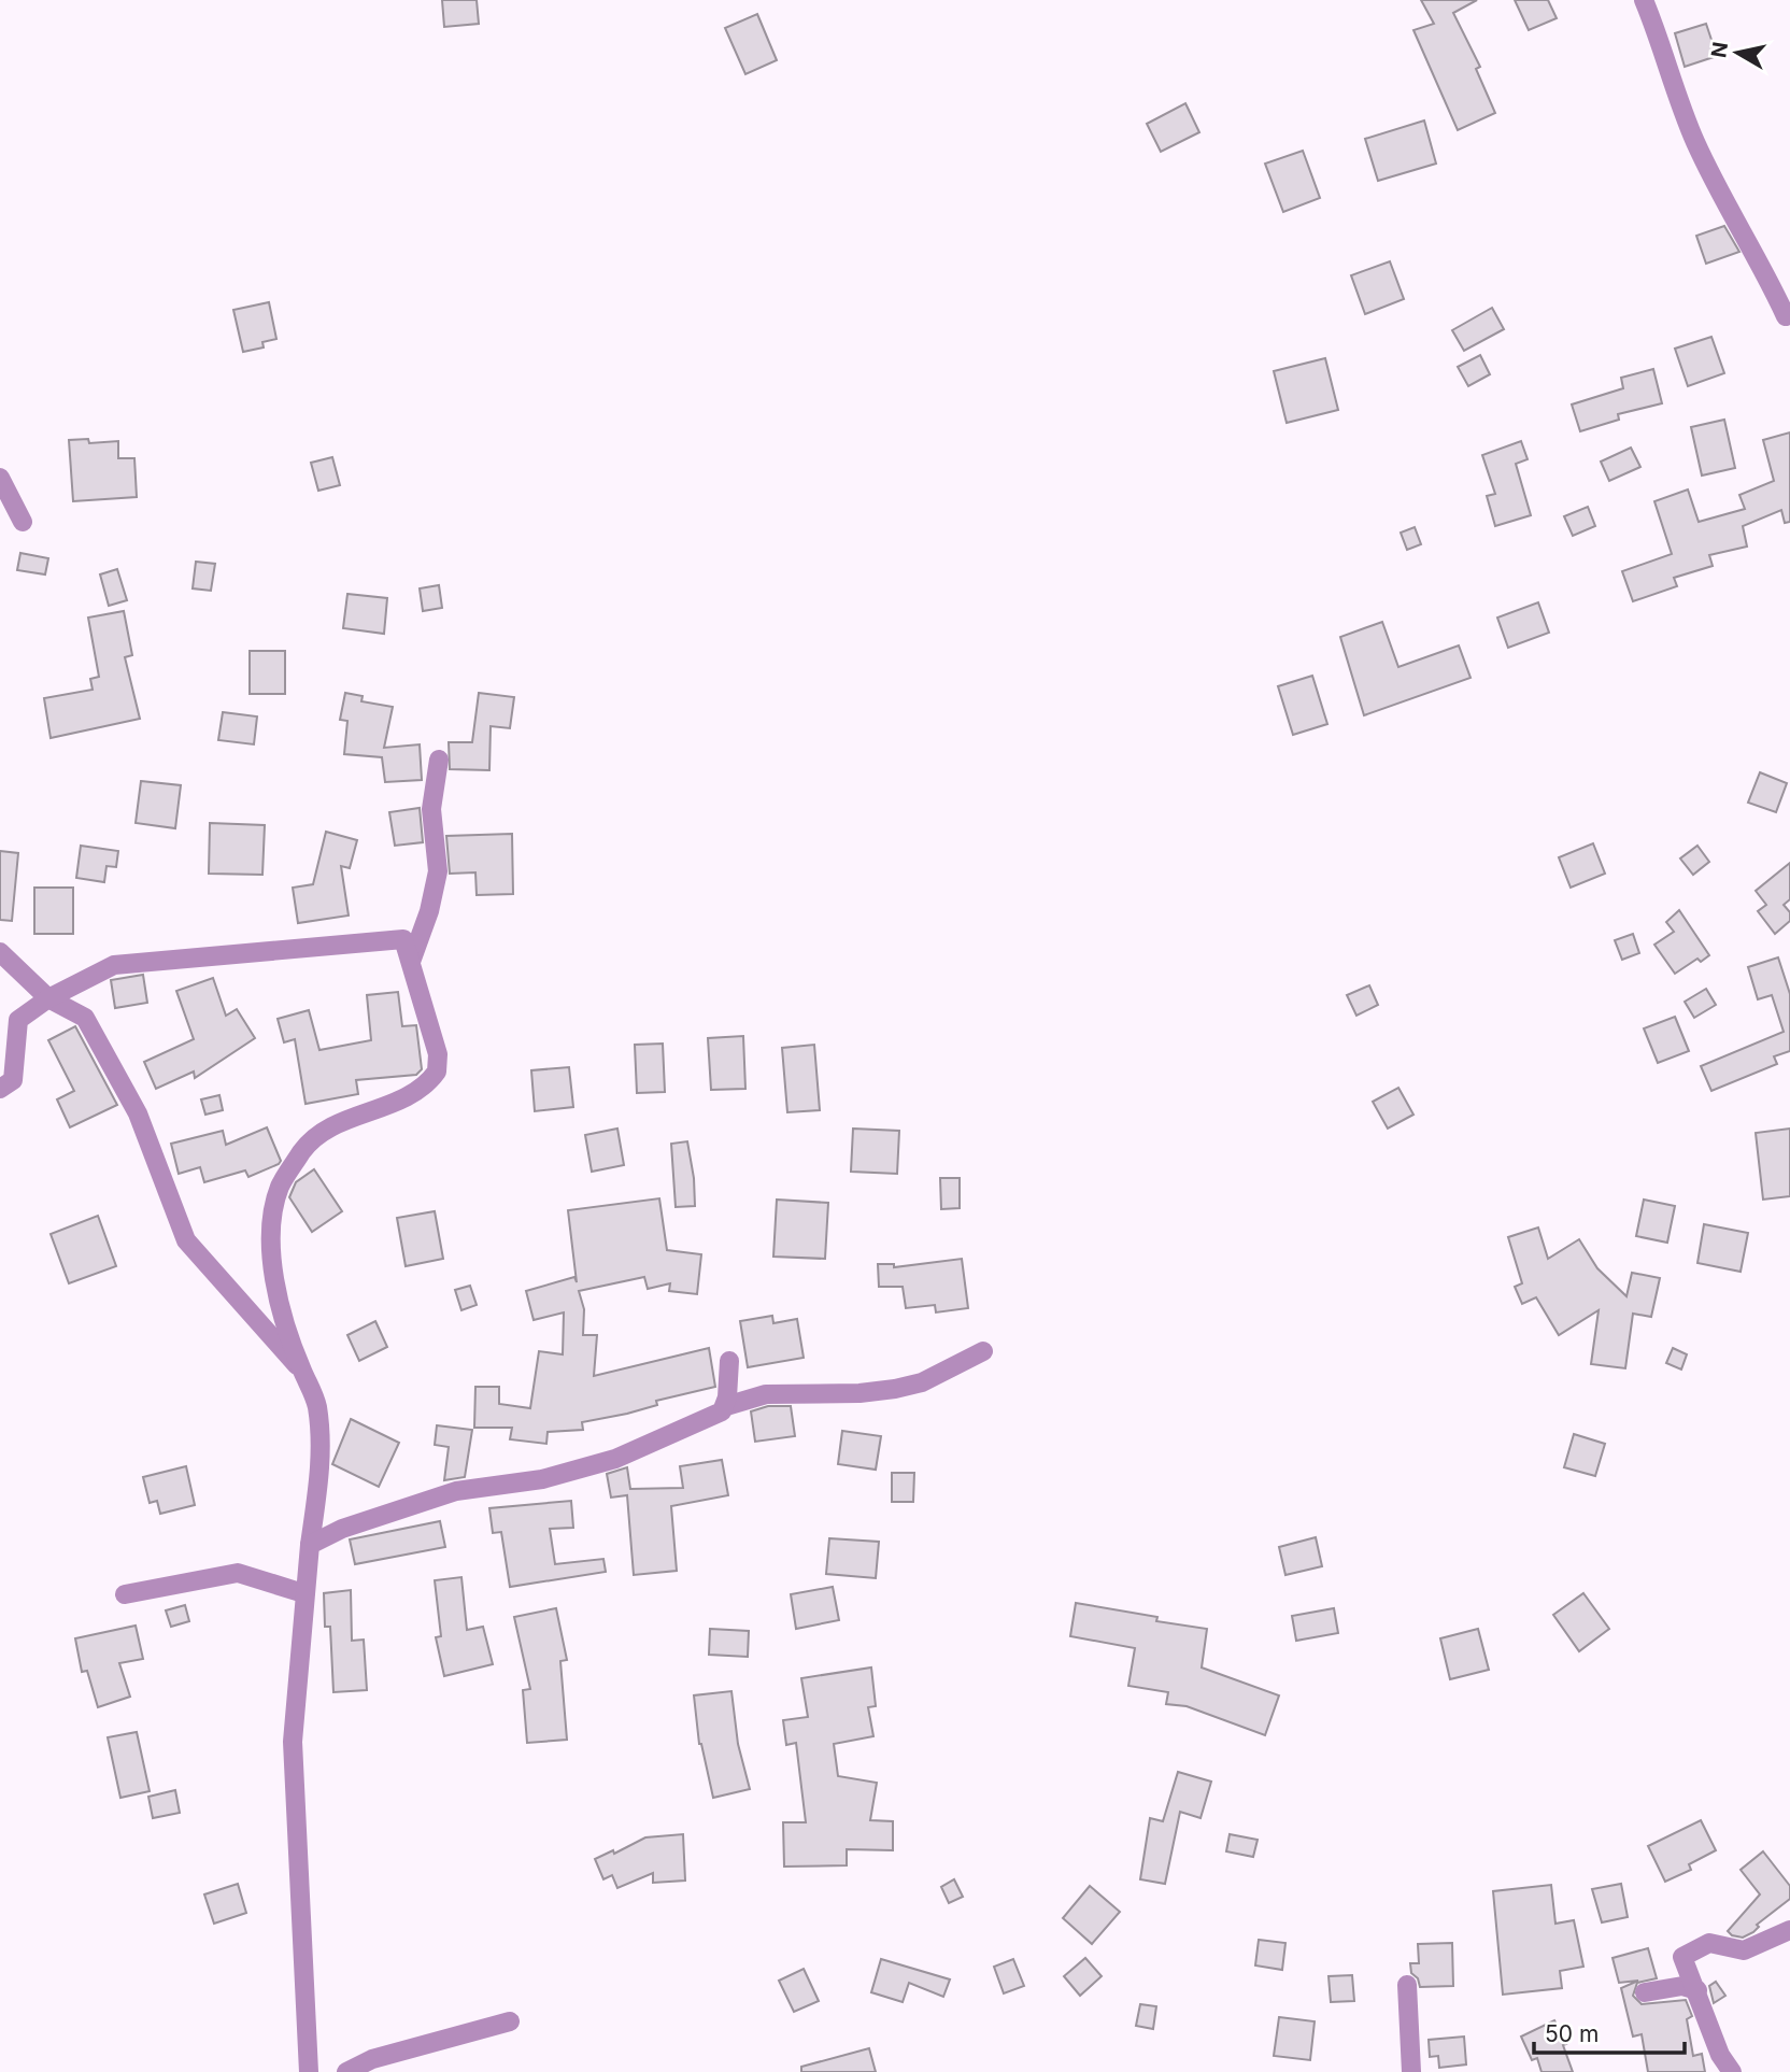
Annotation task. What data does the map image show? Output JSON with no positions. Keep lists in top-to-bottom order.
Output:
{
  "scale_bar": "50 m",
  "north": "left"
}
